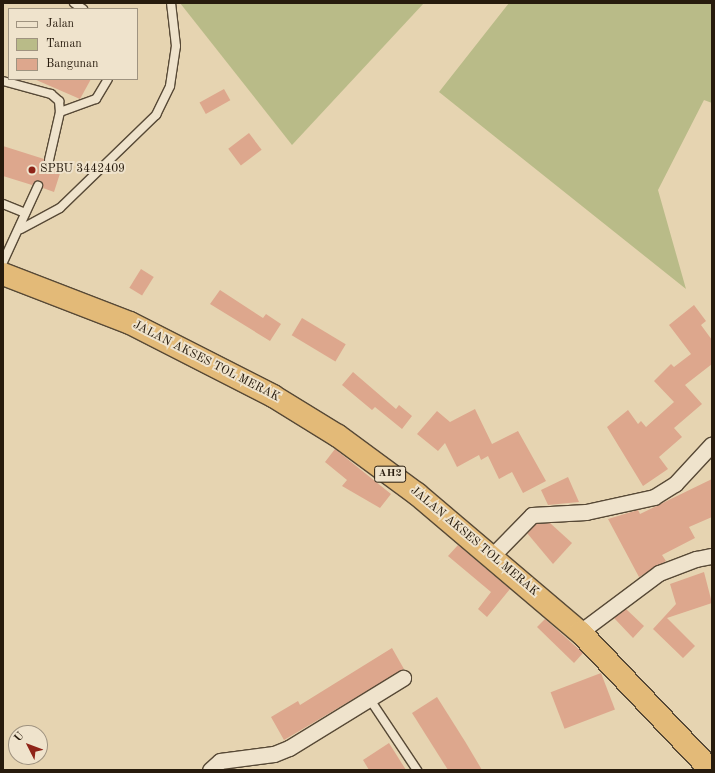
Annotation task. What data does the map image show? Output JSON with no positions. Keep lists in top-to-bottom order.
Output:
{
  "streets": {
    "highway": ["JALAN AKSES TOL MERAK", "AH2"]
  },
  "places": ["SPBU 3442409"],
  "legend": ["Jalan", "Taman", "Bangunan"],
  "north": "top left"
}
